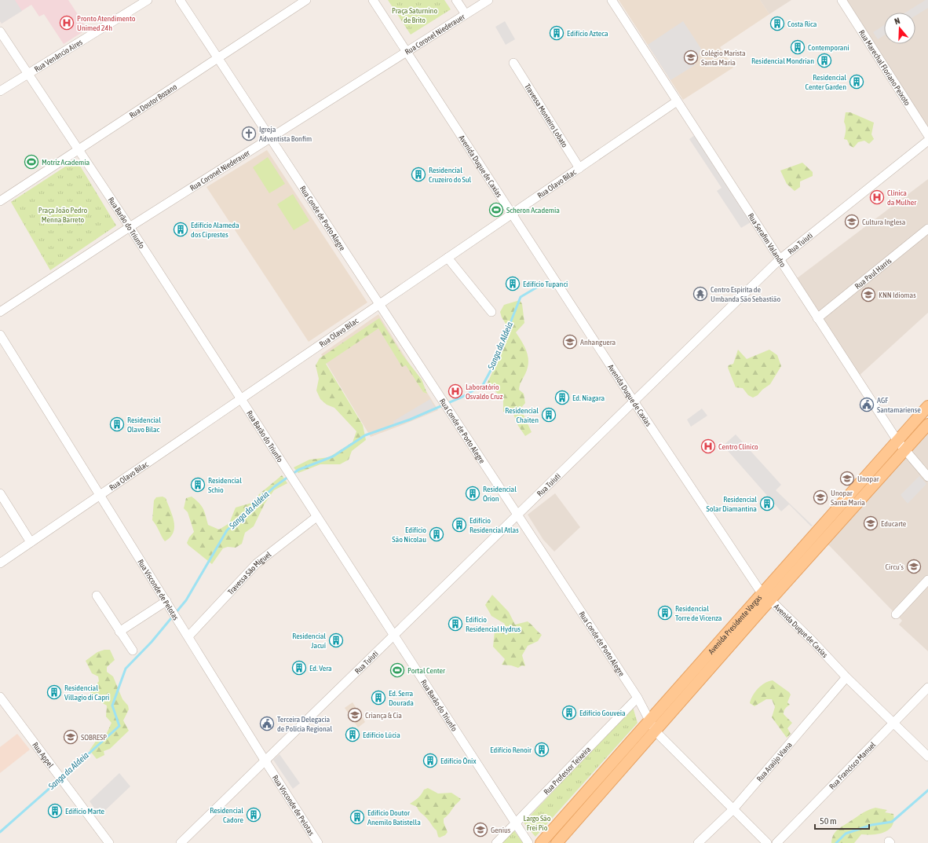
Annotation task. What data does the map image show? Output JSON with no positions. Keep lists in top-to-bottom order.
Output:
{
  "streets": {
    "main road": ["Avenida Presidente Vargas"],
    "street": [
      "Rua Coronel Niederauer",
      "Rua Venâncio Aires",
      "Rua Marechal Floriano Peixoto",
      "Rua Doutor Bozano",
      "Travessa Monteiro Lobato",
      "Avenida Duque de Caxias",
      "Rua Olavo Bilac",
      "Rua Conde de Porto Alegre",
      "Rua Barão do Triunfo",
      "Rua Serafim Valandro",
      "Rua Tuiuti",
      "Rua Paul Harris",
      "Travessa São Miguel",
      "Rua Visconde de Pelotas",
      "Rua Appel",
      "Rua Araújo Viana",
      "Rua Francisco Manuel",
      "Rua Professor Teixeira"
    ]
  },
  "crossings": [
    ["Rua Coronel Niederauer", "Avenida Duque de Caxias"],
    ["Rua Coronel Niederauer", "Rua Conde de Porto Alegre"],
    ["Rua Coronel Niederauer", "Rua Barão do Triunfo"],
    ["Rua Venâncio Aires", "Rua Barão do Triunfo"],
    ["Rua Doutor Bozano", "Rua Conde de Porto Alegre"],
    ["Rua Doutor Bozano", "Rua Barão do Triunfo"],
    ["Travessa Monteiro Lobato", "Rua Olavo Bilac"],
    ["Avenida Duque de Caxias", "Rua Olavo Bilac"],
    ["Avenida Duque de Caxias", "Rua Tuiuti"],
    ["Avenida Duque de Caxias", "Avenida Presidente Vargas"],
    ["Avenida Duque de Caxias", "Rua Araújo Viana"],
    ["Avenida Duque de Caxias", "Rua Francisco Manuel"],
    ["Rua Olavo Bilac", "Rua Conde de Porto Alegre"],
    ["Rua Olavo Bilac", "Rua Barão do Triunfo"],
    ["Rua Olavo Bilac", "Rua Serafim Valandro"],
    ["Rua Olavo Bilac", "Rua Visconde de Pelotas"],
    ["Rua Conde de Porto Alegre", "Rua Tuiuti"],
    ["Rua Conde de Porto Alegre", "Avenida Presidente Vargas"],
    ["Rua Conde de Porto Alegre", "Rua Araújo Viana"],
    ["Rua Conde de Porto Alegre", "Rua Professor Teixeira"],
    ["Rua Barão do Triunfo", "Rua Tuiuti"],
    ["Rua Barão do Triunfo", "Travessa São Miguel"],
    ["Rua Barão do Triunfo", "Rua Professor Teixeira"],
    ["Rua Serafim Valandro", "Rua Tuiuti"],
    ["Rua Serafim Valandro", "Rua Paul Harris"],
    ["Rua Serafim Valandro", "Avenida Presidente Vargas"],
    ["Rua Tuiuti", "Rua Visconde de Pelotas"],
    ["Travessa São Miguel", "Rua Visconde de Pelotas"]
  ],
  "water": ["Sanga da Aldeia"],
  "parks": ["Praça Saturnino de Brito", "Praça João Pedro Menna Barreto", "Largo São Frei Pio"],
  "places": {
    "hospital": [
      "Pronto Atendimento Unimed 24h",
      "Clínica da Mulher",
      "Laboratório Osvaldo Cruz",
      "Centro Clínico"
    ],
    "building": [
      "Costa Rica",
      "Edifício Azteca",
      "Contemporani",
      "Residencial Mondrian",
      "Residencial Center Garden",
      "Residencial Cruzeiro do Sul",
      "Edifício Alameda dos Ciprestes",
      "Edifício Tupanci",
      "Ed. Niagara",
      "Residencial Chaiten",
      "Residencial Olavo Bilac",
      "Residencial Schio",
      "Residencial Órion",
      "Residencial Solar Diamantina",
      "Edifício Residencial Atlas",
      "Edifício São Nicolau",
      "Residencial Torre de Vicenza",
      "Edifício Residencial Hydrus",
      "Residencial Jacuí",
      "Ed. Vera",
      "Residencial Villagio di Capri",
      "Ed. Serra Dourada",
      "Edifício Gouveia",
      "Edifício Lúcia",
      "Edifício Renoir",
      "Edifício Ônix",
      "Edifício Marte",
      "Residencial Cadore",
      "Edifício Doutor Anemilo Batistella"
    ],
    "school or university": [
      "Colégio Marista Santa Maria",
      "Cultura Inglesa",
      "KNN Idiomas",
      "Anhanguera",
      "Unopar",
      "Unopar Santa Maria",
      "Educarte",
      "Circu's",
      "Criança & Cia",
      "SOBRESP",
      "Genius"
    ],
    "church": ["Igreja Adventista Bonfim"],
    "sports": ["Motriz Academia", "Scheron Academia", "Portal Center"],
    "temple": ["Centro Espiríta de Umbanda São Sebastião"],
    "public building": ["AGF Santamariense", "Terceira Delegacia de Polícia Regional"]
  },
  "scale_bar": "50 m",
  "north": "top"
}
